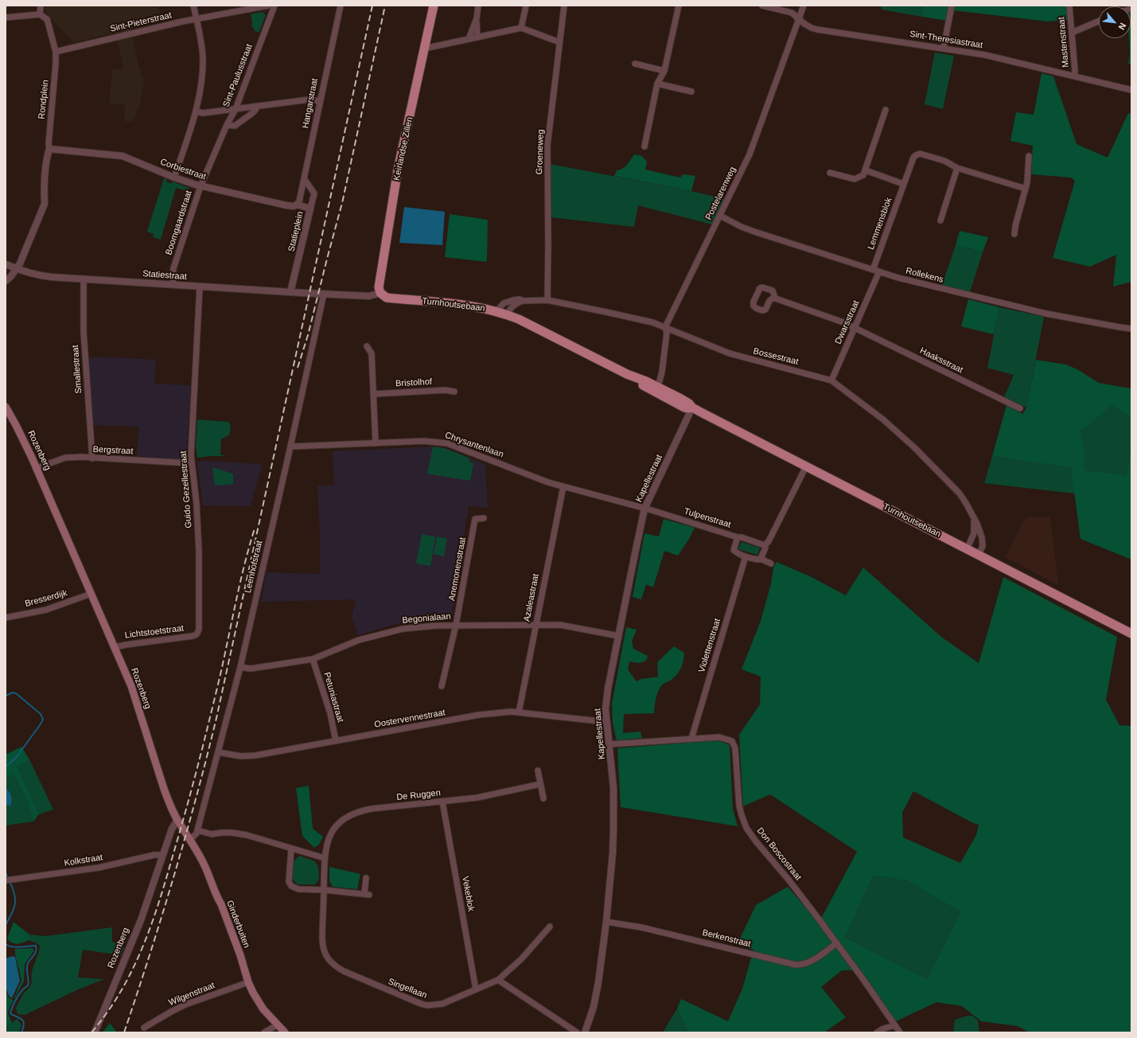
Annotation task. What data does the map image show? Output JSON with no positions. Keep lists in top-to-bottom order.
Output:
{
  "streets": {
    "main road": [
      "Keirlandse Zillen",
      "Turnhoutsebaan",
      "Rozenberg",
      "Ginderbuiten"
    ],
    "street": [
      "Sint-Pieterstraat",
      "Sint-Theresiastraat",
      "Mastenstraat",
      "Sint-Paulusstraat",
      "Rondplein",
      "Hangarstraat",
      "Groeneweg",
      "Corbiestraat",
      "Postelarenweg",
      "Boomgaardstraat",
      "Lemmensblok",
      "Statieplein",
      "Statiestraat",
      "Rollekens",
      "Dwarsstraat",
      "Bossestraat",
      "Haaksstraat",
      "Smallestraat",
      "Bristolhof",
      "Chrysantenlaan",
      "Bergstraat",
      "Kapellestraat",
      "Guido Gezellestraat",
      "Tulpenstraat",
      "Leenhofstraat",
      "Anemonenstraat",
      "Azaleastraat",
      "Bresserdijk",
      "Begonialaan",
      "Lichtstoetstraat",
      "Violettenstraat",
      "Petuniastraat",
      "Oostervennestraat",
      "De Ruggen",
      "Don Boscostraat",
      "Kolkstraat",
      "Vekeblok",
      "Berkenstraat",
      "Singellaan",
      "Wilgenstraat"
    ]
  },
  "crossings": [
    ["Sint-Pieterstraat", "Rondplein"],
    ["Sint-Theresiastraat", "Mastenstraat"],
    ["Sint-Theresiastraat", "Postelarenweg"],
    ["Sint-Paulusstraat", "Corbiestraat"],
    ["Sint-Paulusstraat", "Boomgaardstraat"],
    ["Rondplein", "Corbiestraat"],
    ["Hangarstraat", "Corbiestraat"],
    ["Hangarstraat", "Statieplein"],
    ["Keirlandse Zillen", "Turnhoutsebaan"],
    ["Groeneweg", "Bossestraat"],
    ["Corbiestraat", "Boomgaardstraat"],
    ["Corbiestraat", "Statieplein"],
    ["Postelarenweg", "Rollekens"],
    ["Postelarenweg", "Turnhoutsebaan"],
    ["Postelarenweg", "Bossestraat"],
    ["Boomgaardstraat", "Statiestraat"],
    ["Lemmensblok", "Rollekens"],
    ["Statieplein", "Statiestraat"],
    ["Statiestraat", "Smallestraat"],
    ["Statiestraat", "Guido Gezellestraat"],
    ["Statiestraat", "Leenhofstraat"],
    ["Rollekens", "Dwarsstraat"],
    ["Turnhoutsebaan", "Bossestraat"],
    ["Turnhoutsebaan", "Kapellestraat"],
    ["Dwarsstraat", "Bossestraat"],
    ["Dwarsstraat", "Haaksstraat"],
    ["Smallestraat", "Bergstraat"],
    ["Chrysantenlaan", "Kapellestraat"],
    ["Chrysantenlaan", "Tulpenstraat"],
    ["Chrysantenlaan", "Leenhofstraat"],
    ["Chrysantenlaan", "Azaleastraat"],
    ["Rozenberg", "Bergstraat"],
    ["Rozenberg", "Bresserdijk"],
    ["Rozenberg", "Lichtstoetstraat"],
    ["Rozenberg", "Kolkstraat"],
    ["Rozenberg", "Ginderbuiten"],
    ["Bergstraat", "Guido Gezellestraat"],
    ["Kapellestraat", "Tulpenstraat"],
    ["Kapellestraat", "Begonialaan"],
    ["Kapellestraat", "Oostervennestraat"],
    ["Kapellestraat", "Don Boscostraat"],
    ["Kapellestraat", "Berkenstraat"],
    ["Guido Gezellestraat", "Lichtstoetstraat"],
    ["Leenhofstraat", "Begonialaan"],
    ["Leenhofstraat", "Oostervennestraat"],
    ["Leenhofstraat", "Ginderbuiten"],
    ["Anemonenstraat", "Begonialaan"],
    ["Azaleastraat", "Begonialaan"],
    ["Azaleastraat", "Oostervennestraat"],
    ["Begonialaan", "Petuniastraat"],
    ["Violettenstraat", "Don Boscostraat"],
    ["Petuniastraat", "Oostervennestraat"],
    ["De Ruggen", "Vekeblok"],
    ["De Ruggen", "Singellaan"],
    ["Don Boscostraat", "Berkenstraat"],
    ["Vekeblok", "Singellaan"],
    ["Ginderbuiten", "Wilgenstraat"]
  ],
  "north": "bottom right"
}
